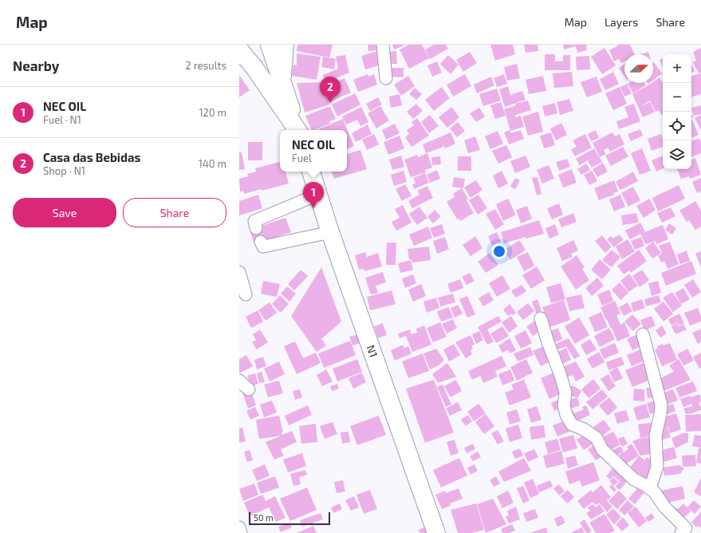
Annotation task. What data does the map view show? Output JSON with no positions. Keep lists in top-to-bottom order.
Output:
{
  "streets": {
    "highway": ["N1"]
  },
  "scale_bar": "50 m",
  "north": "right",
  "page": {
    "header": "Map",
    "nav": ["Map", "Layers", "Share"],
    "heading": ["Nearby", "2 results"],
    "map_buttons": ["+", "−"],
    "pins": ["2", "1"],
    "list": [
      {
        "mark": "1",
        "name": "NEC OIL",
        "note": "Fuel · N1",
        "value": "120 m"
      },
      {
        "mark": "2",
        "name": "Casa das Bebidas",
        "note": "Shop · N1",
        "value": "140 m"
      }
    ],
    "popup": ["NEC OIL", "Fuel"],
    "buttons": ["Save", "Share"],
    "scale": "50 m"
  }
}
